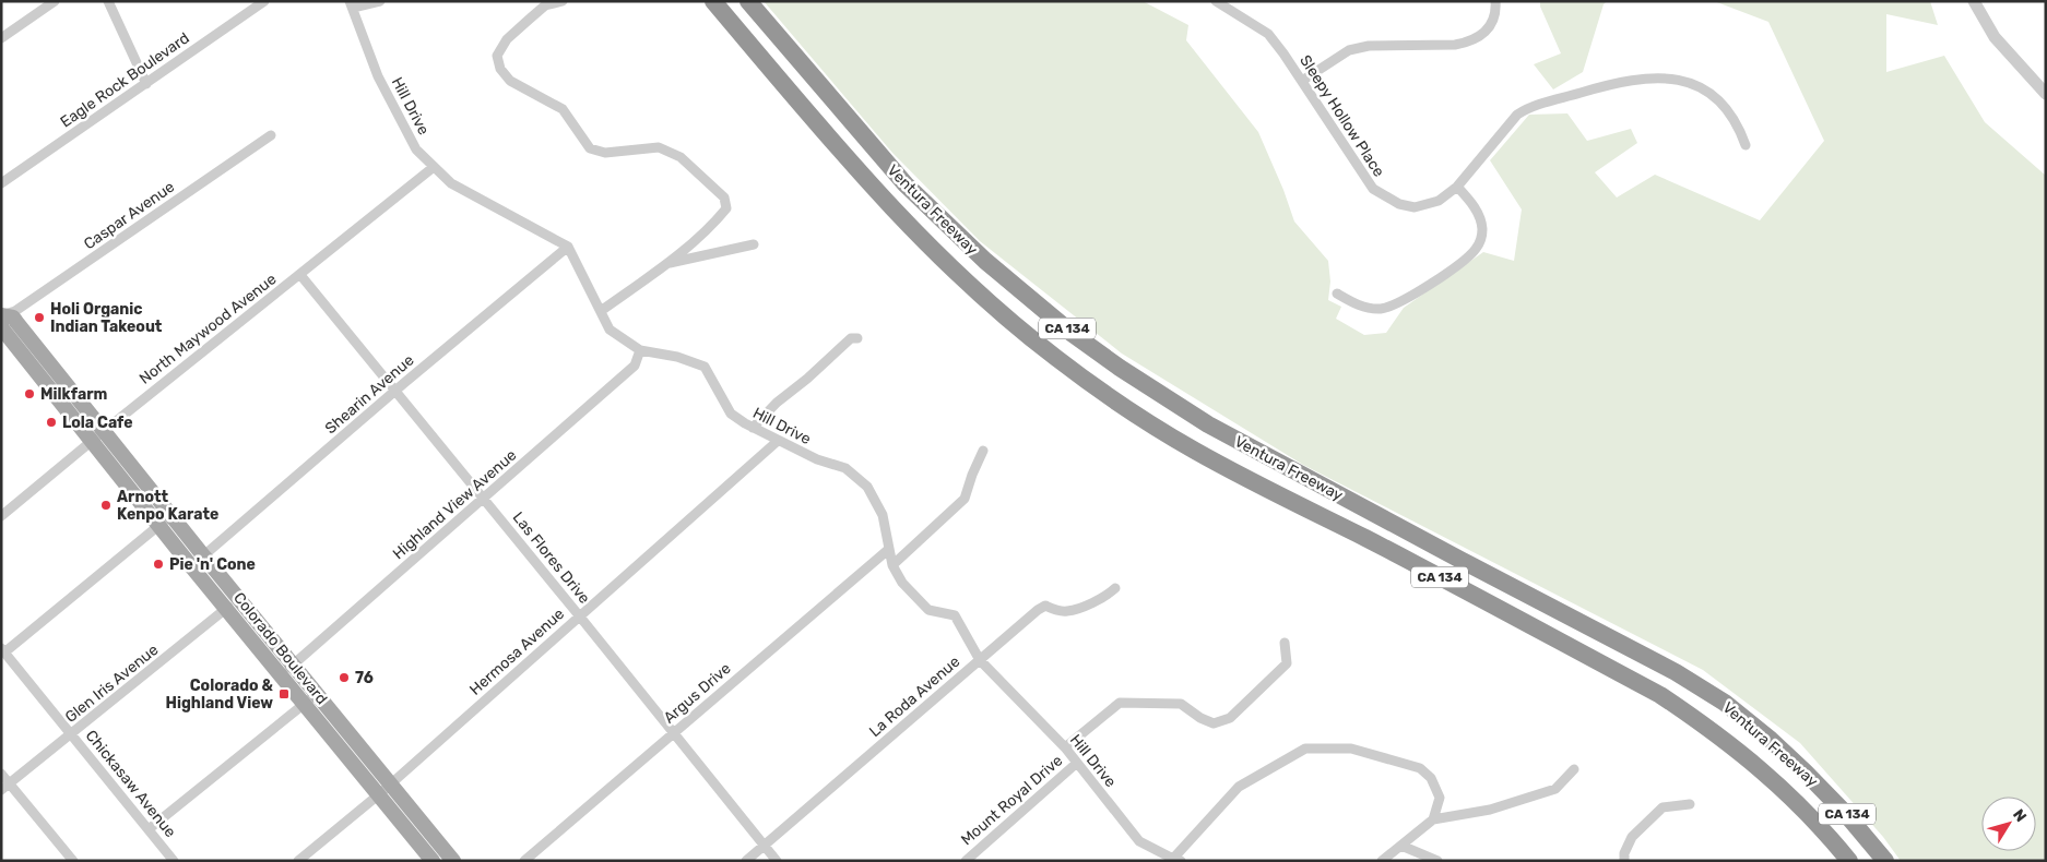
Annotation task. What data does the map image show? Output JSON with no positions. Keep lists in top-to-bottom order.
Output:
{
  "streets": {
    "highway": ["Ventura Freeway", "CA 134"],
    "main road": ["Colorado Boulevard"],
    "street": [
      "Eagle Rock Boulevard",
      "Hill Drive",
      "Sleepy Hollow Place",
      "Caspar Avenue",
      "North Maywood Avenue",
      "Shearin Avenue",
      "Highland View Avenue",
      "Las Flores Drive",
      "Hermosa Avenue",
      "Glen Iris Avenue",
      "Argus Drive",
      "La Roda Avenue",
      "Chickasaw Avenue",
      "Mount Royal Drive"
    ]
  },
  "crossings": [
    ["Hill Drive", "North Maywood Avenue"],
    ["Hill Drive", "Shearin Avenue"],
    ["Hill Drive", "Highland View Avenue"],
    ["Hill Drive", "Hermosa Avenue"],
    ["Hill Drive", "Argus Drive"],
    ["Hill Drive", "La Roda Avenue"],
    ["Hill Drive", "Mount Royal Drive"],
    ["Caspar Avenue", "Colorado Boulevard"],
    ["North Maywood Avenue", "Las Flores Drive"],
    ["North Maywood Avenue", "Colorado Boulevard"],
    ["Shearin Avenue", "Las Flores Drive"],
    ["Shearin Avenue", "Colorado Boulevard"],
    ["Highland View Avenue", "Las Flores Drive"],
    ["Highland View Avenue", "Colorado Boulevard"],
    ["Las Flores Drive", "Hermosa Avenue"],
    ["Las Flores Drive", "Argus Drive"],
    ["Las Flores Drive", "La Roda Avenue"],
    ["Colorado Boulevard", "Hermosa Avenue"],
    ["Colorado Boulevard", "Glen Iris Avenue"],
    ["Glen Iris Avenue", "Chickasaw Avenue"]
  ],
  "places": {
    "other": [
      "Holi Organic Indian Takeout",
      "Milkfarm",
      "Lola Cafe",
      "Arnott Kenpo Karate",
      "Pie 'n' Cone",
      "76"
    ],
    "transit": ["Colorado & Highland View"]
  },
  "north": "top right"
}
